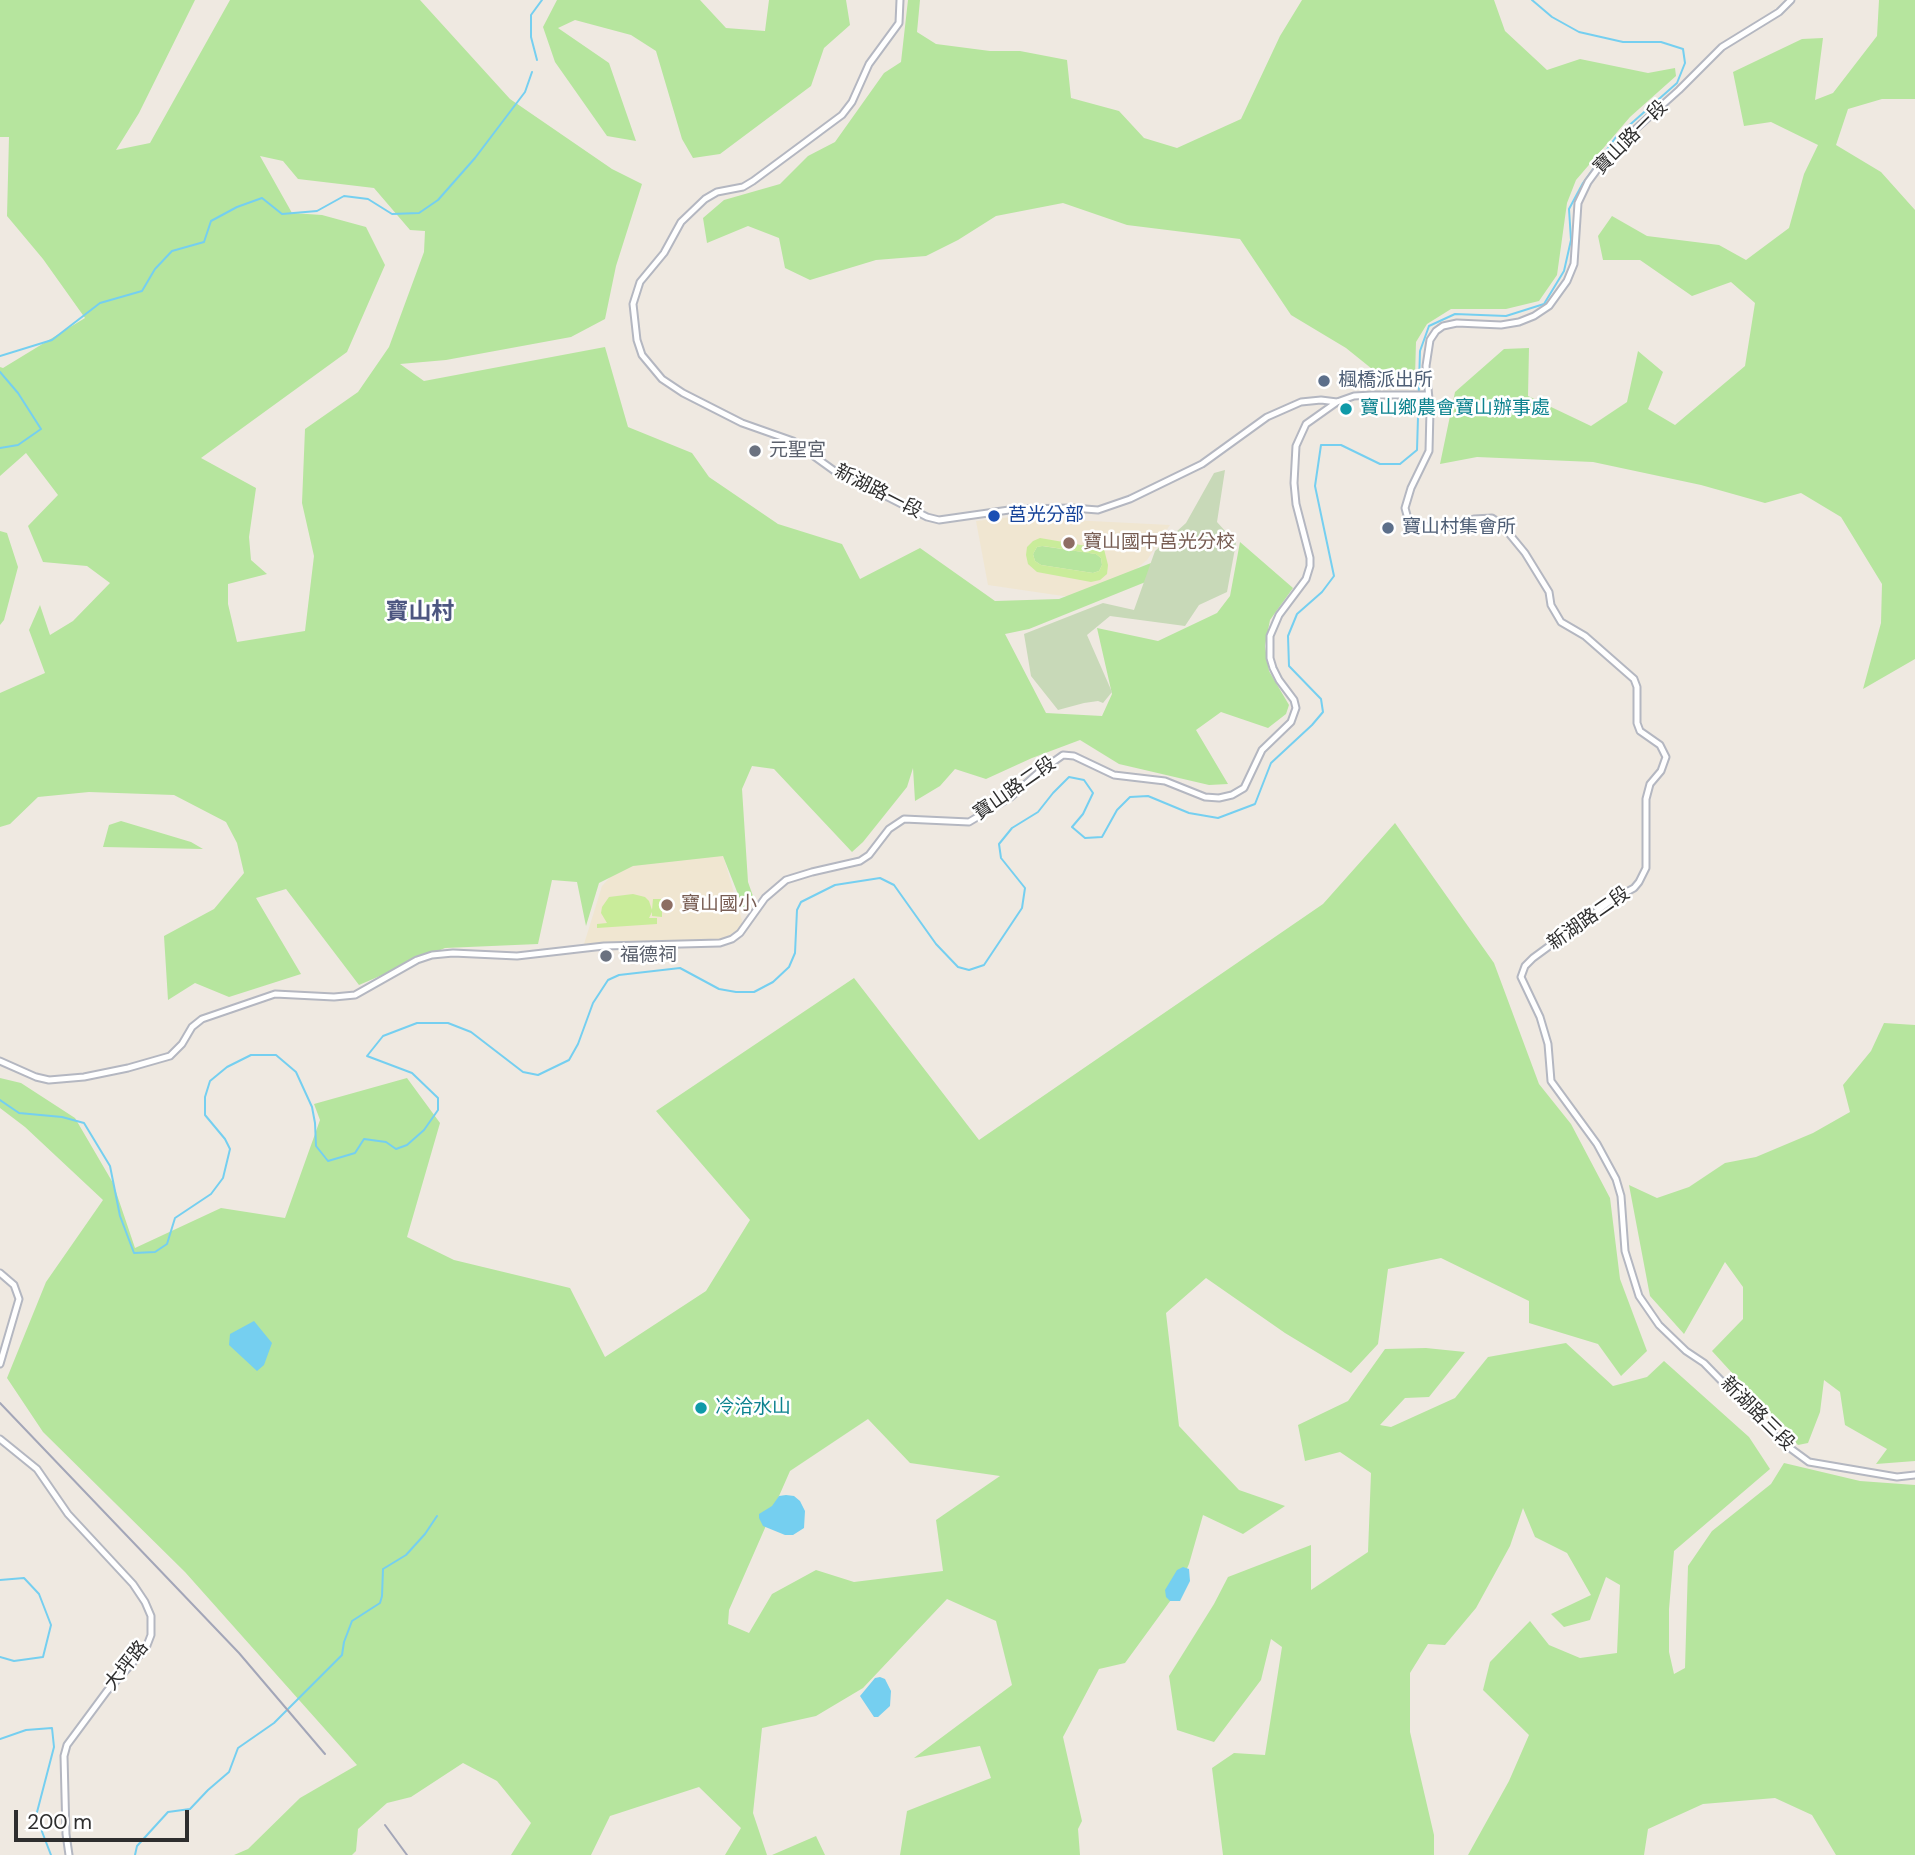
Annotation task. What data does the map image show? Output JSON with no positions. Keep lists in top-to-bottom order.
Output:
{
  "streets": {
    "street": [
      "寶山路一段",
      "新湖路一段",
      "寶山路二段",
      "新湖路二段",
      "新湖路三段",
      "大坪路"
    ]
  },
  "crossings": [
    ["寶山路一段", "新湖路一段"],
    ["寶山路一段", "新湖路二段"],
    ["新湖路一段", "寶山路二段"],
    ["新湖路一段", "新湖路二段"],
    ["新湖路二段", "新湖路三段"]
  ],
  "districts": ["寶山村"],
  "places": [
    "楓橋派出所",
    "寶山鄉農會寶山辦事處",
    "元聖宮",
    "莒光分部",
    "寶山村集會所",
    "寶山國中莒光分校",
    "寶山國小",
    "福德祠",
    "冷洽水山"
  ],
  "scale_bar": "200 m"
}
